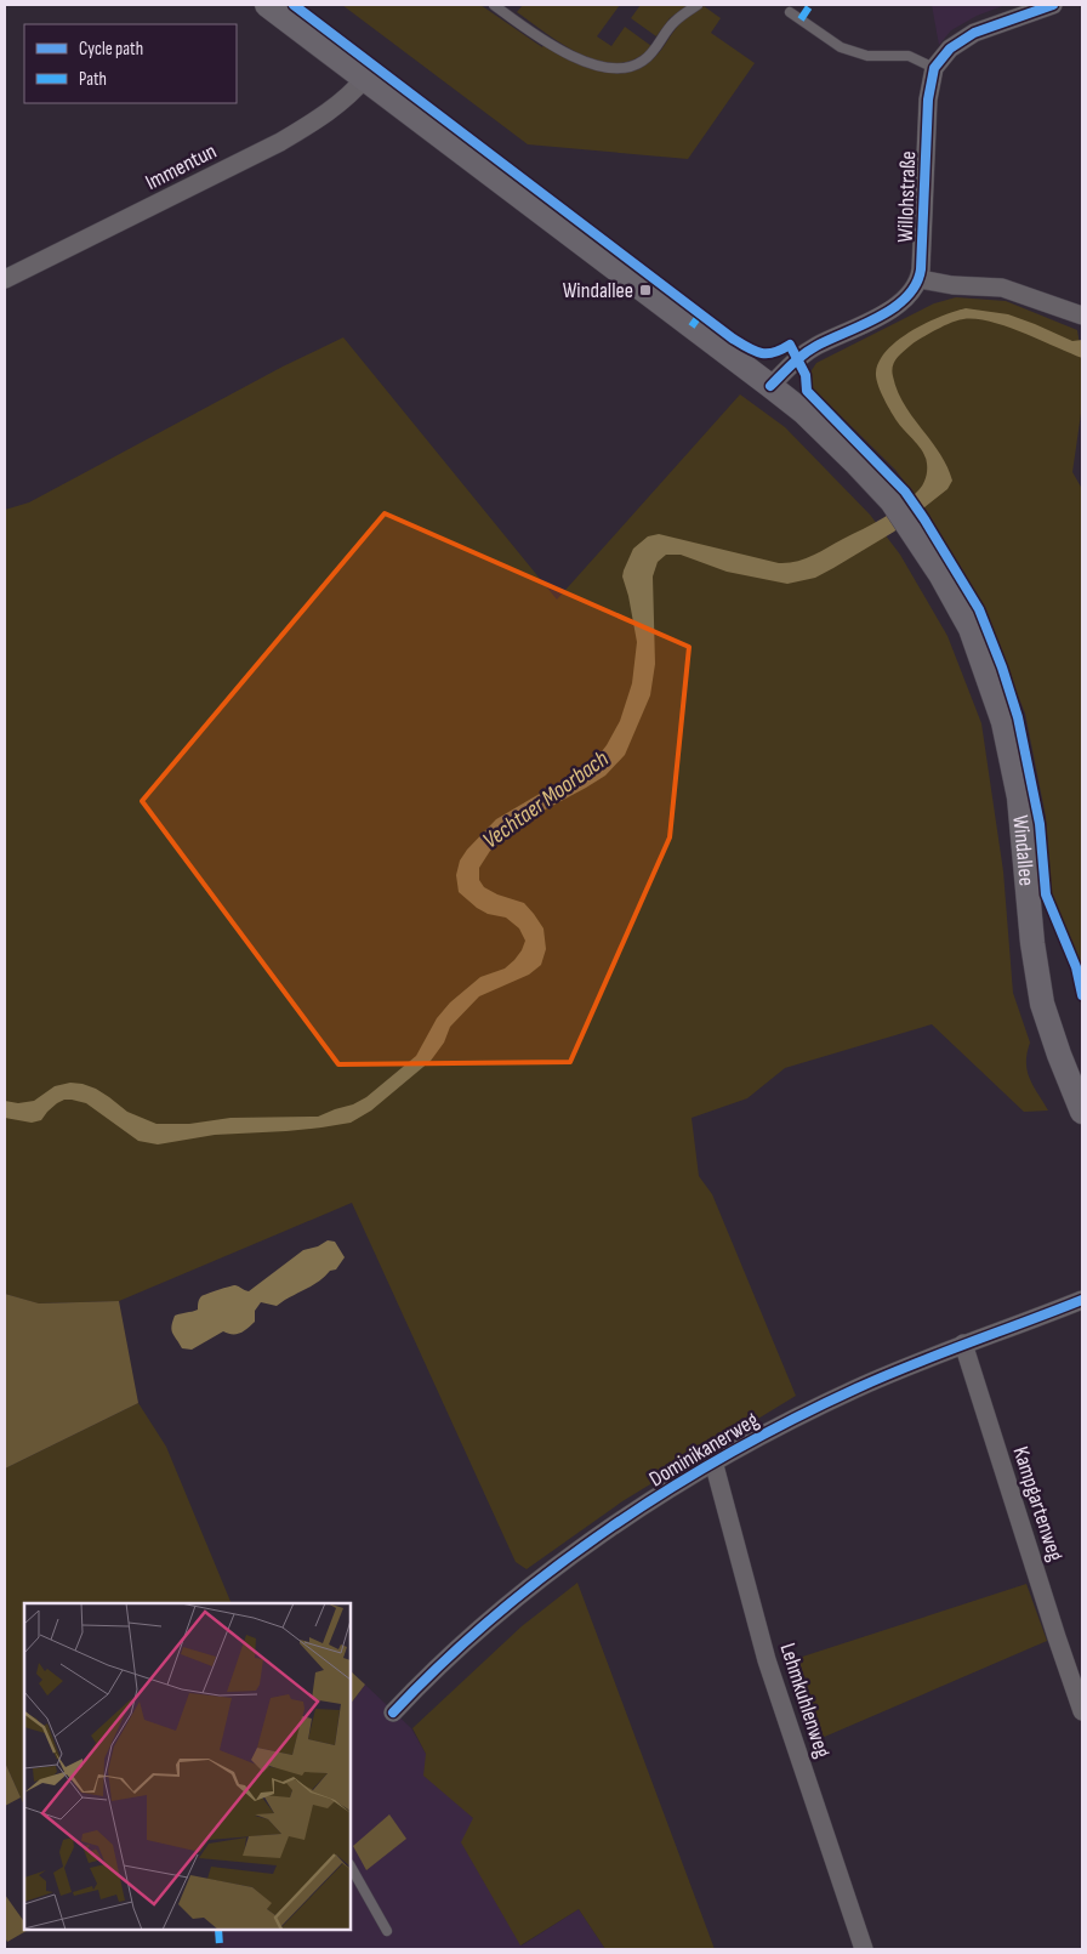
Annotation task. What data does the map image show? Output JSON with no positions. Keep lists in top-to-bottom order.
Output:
{
  "streets": {
    "main road": ["Windallee"],
    "street": [
      "Immentun",
      "Willohstraße",
      "Dominikanerweg",
      "Kampgartenweg",
      "Lehmkuhlenweg"
    ]
  },
  "crossings": [
    ["Immentun", "Windallee"],
    ["Dominikanerweg", "Kampgartenweg"],
    ["Dominikanerweg", "Lehmkuhlenweg"]
  ],
  "water": ["Vechtaer Moorbach"],
  "places": {
    "transit": ["Windallee"]
  },
  "legend": ["Cycle path", "Path"]
}
